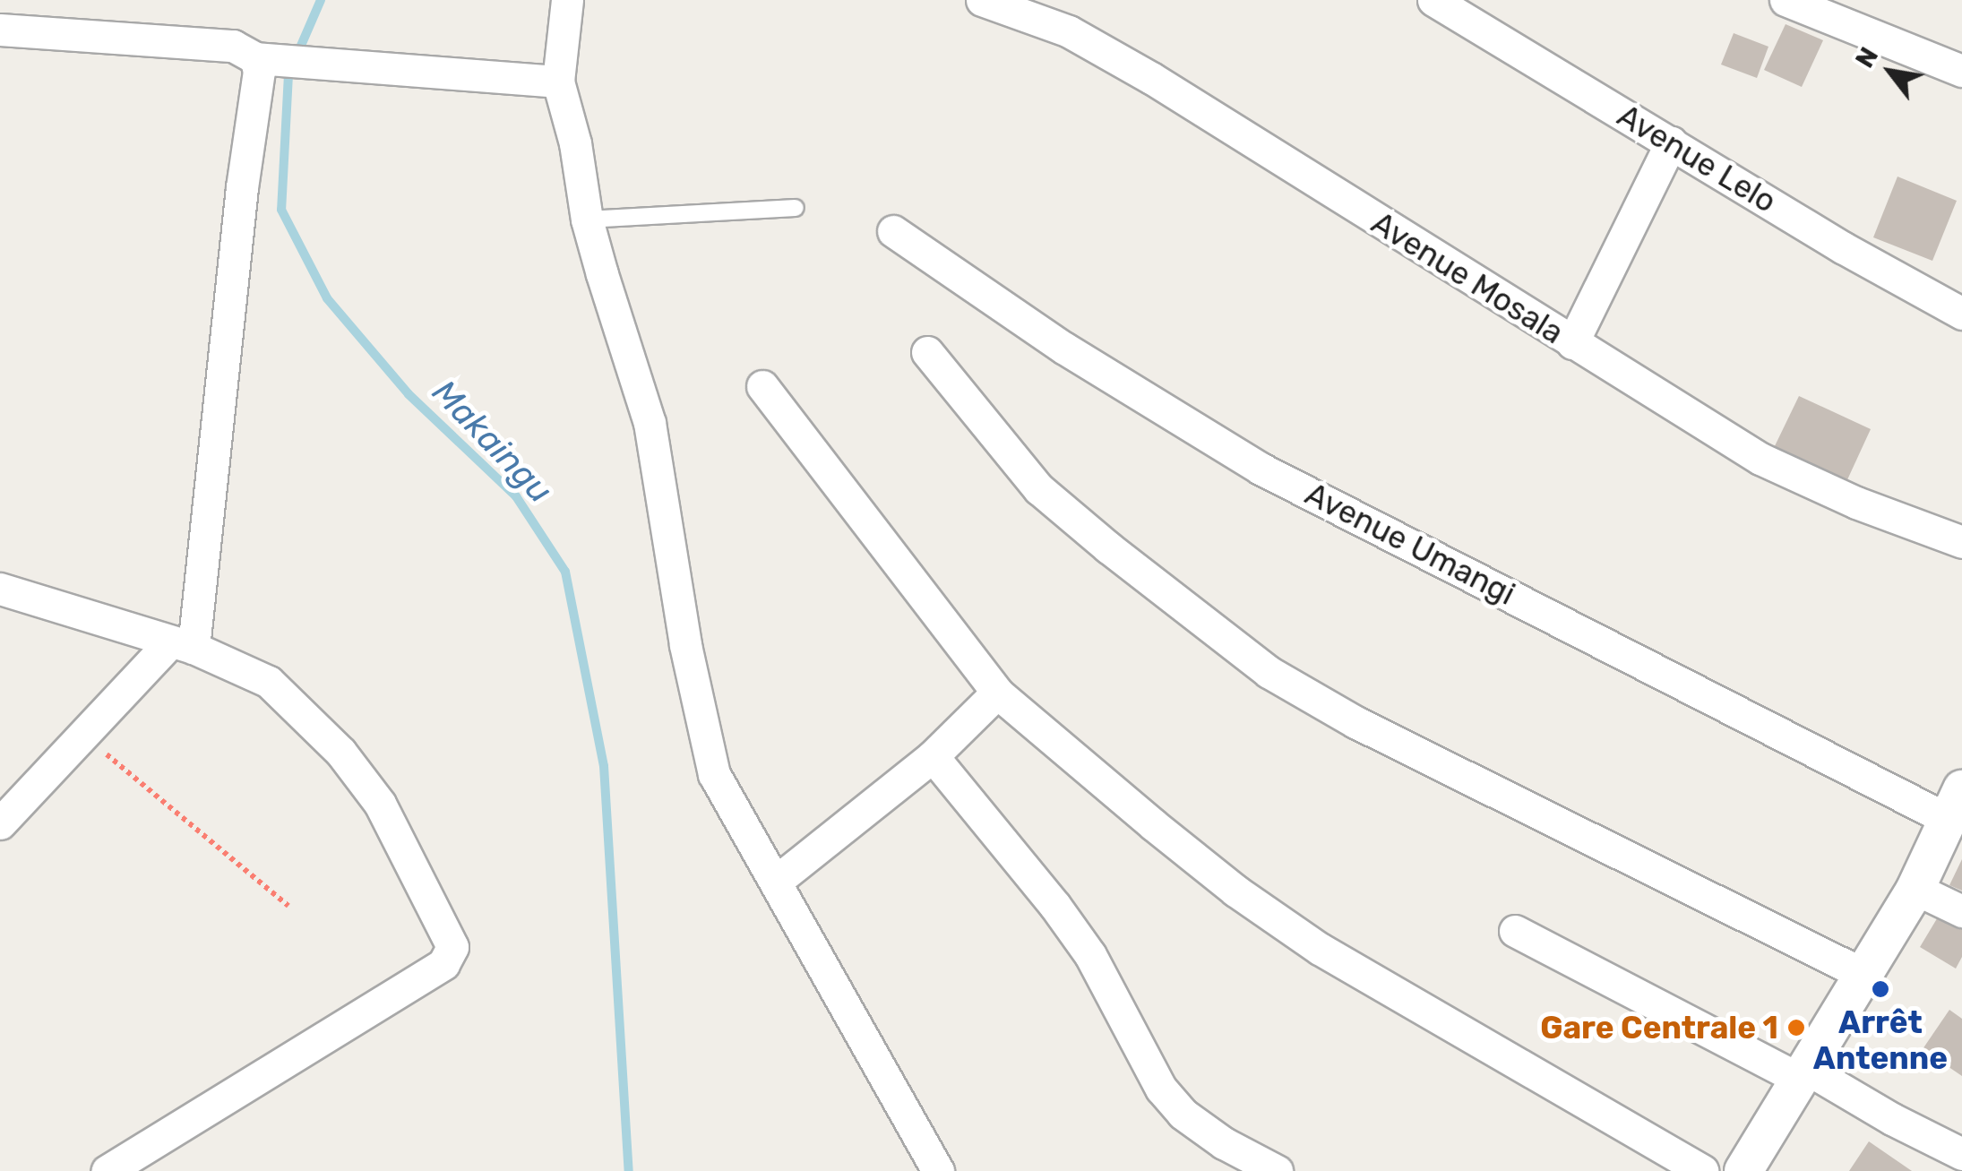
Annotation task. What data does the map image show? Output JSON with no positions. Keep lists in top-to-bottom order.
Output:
{
  "streets": {
    "street": ["Avenue Lelo", "Avenue Mosala", "Avenue Umangi"]
  },
  "water": ["Makaingu"],
  "places": ["Arrêt Antenne", "Gare Centrale 1"],
  "north": "top left"
}
